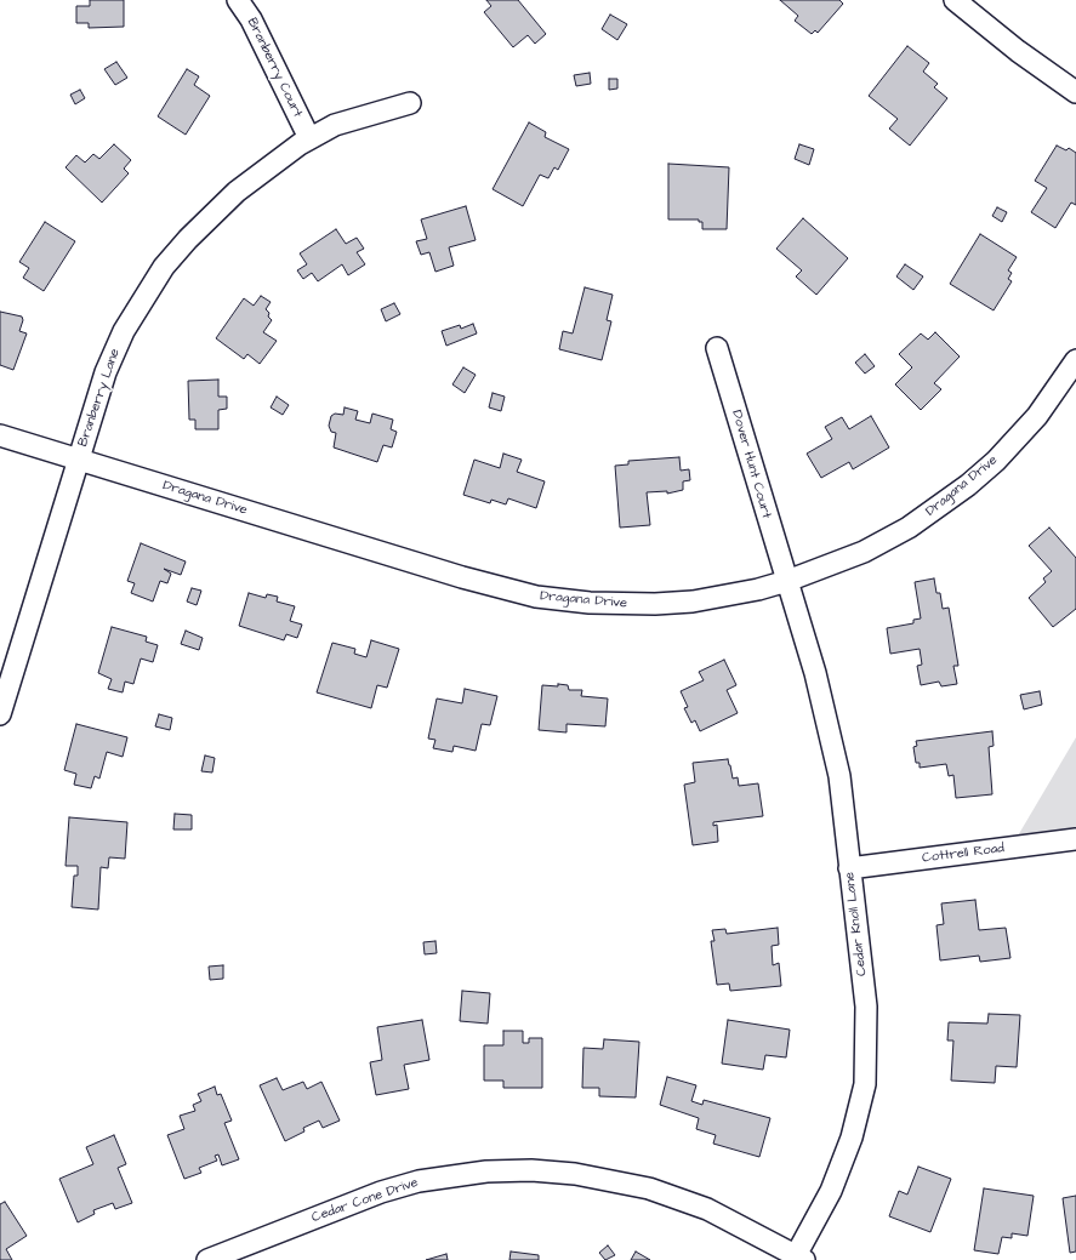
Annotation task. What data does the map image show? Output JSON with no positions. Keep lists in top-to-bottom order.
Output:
{
  "streets": {
    "street": [
      "Branberry Court",
      "Branberry Lane",
      "Dover Hunt Court",
      "Dragana Drive",
      "Cottrell Road",
      "Cedar Knoll Lane",
      "Cedar Cone Drive"
    ]
  },
  "crossings": [
    ["Branberry Court", "Branberry Lane"],
    ["Branberry Lane", "Dragana Drive"],
    ["Dover Hunt Court", "Dragana Drive"],
    ["Dover Hunt Court", "Cedar Knoll Lane"],
    ["Dragana Drive", "Cedar Knoll Lane"],
    ["Cottrell Road", "Cedar Knoll Lane"],
    ["Cedar Knoll Lane", "Cedar Cone Drive"]
  ]
}
